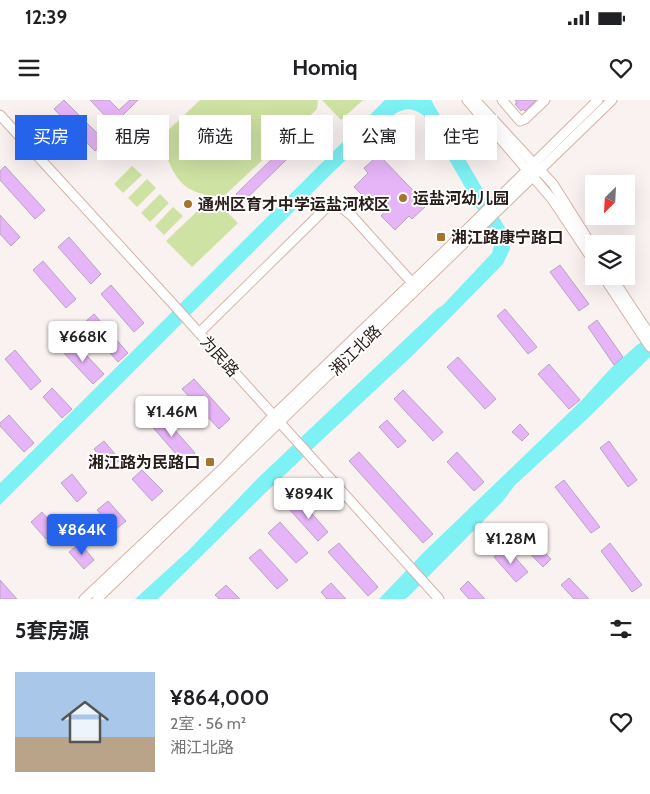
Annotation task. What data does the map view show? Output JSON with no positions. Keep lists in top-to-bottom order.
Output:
{
  "streets": {
    "street": ["湘江北路", "为民路"]
  },
  "crossings": [
    ["湘江北路", "为民路"]
  ],
  "places": {
    "other": ["运盐河幼儿园", "通州区育才中学运盐河校区"],
    "transit": ["湘江路康宁路口", "湘江路为民路口"]
  },
  "north": "bottom left",
  "page": {
    "status": "12:39",
    "header": "Homiq",
    "chip": [
      "买房",
      "租房",
      "筛选",
      "新上",
      "公寓",
      "住宅"
    ],
    "price": [
      "¥668K",
      "¥1.46M",
      "¥894K",
      "¥864K",
      "¥1.28M"
    ],
    "heading": "5套房源",
    "list": [
      {
        "name": "¥864,000",
        "note": "2室 · 56 m² · 湘江北路"
      }
    ]
  }
}
